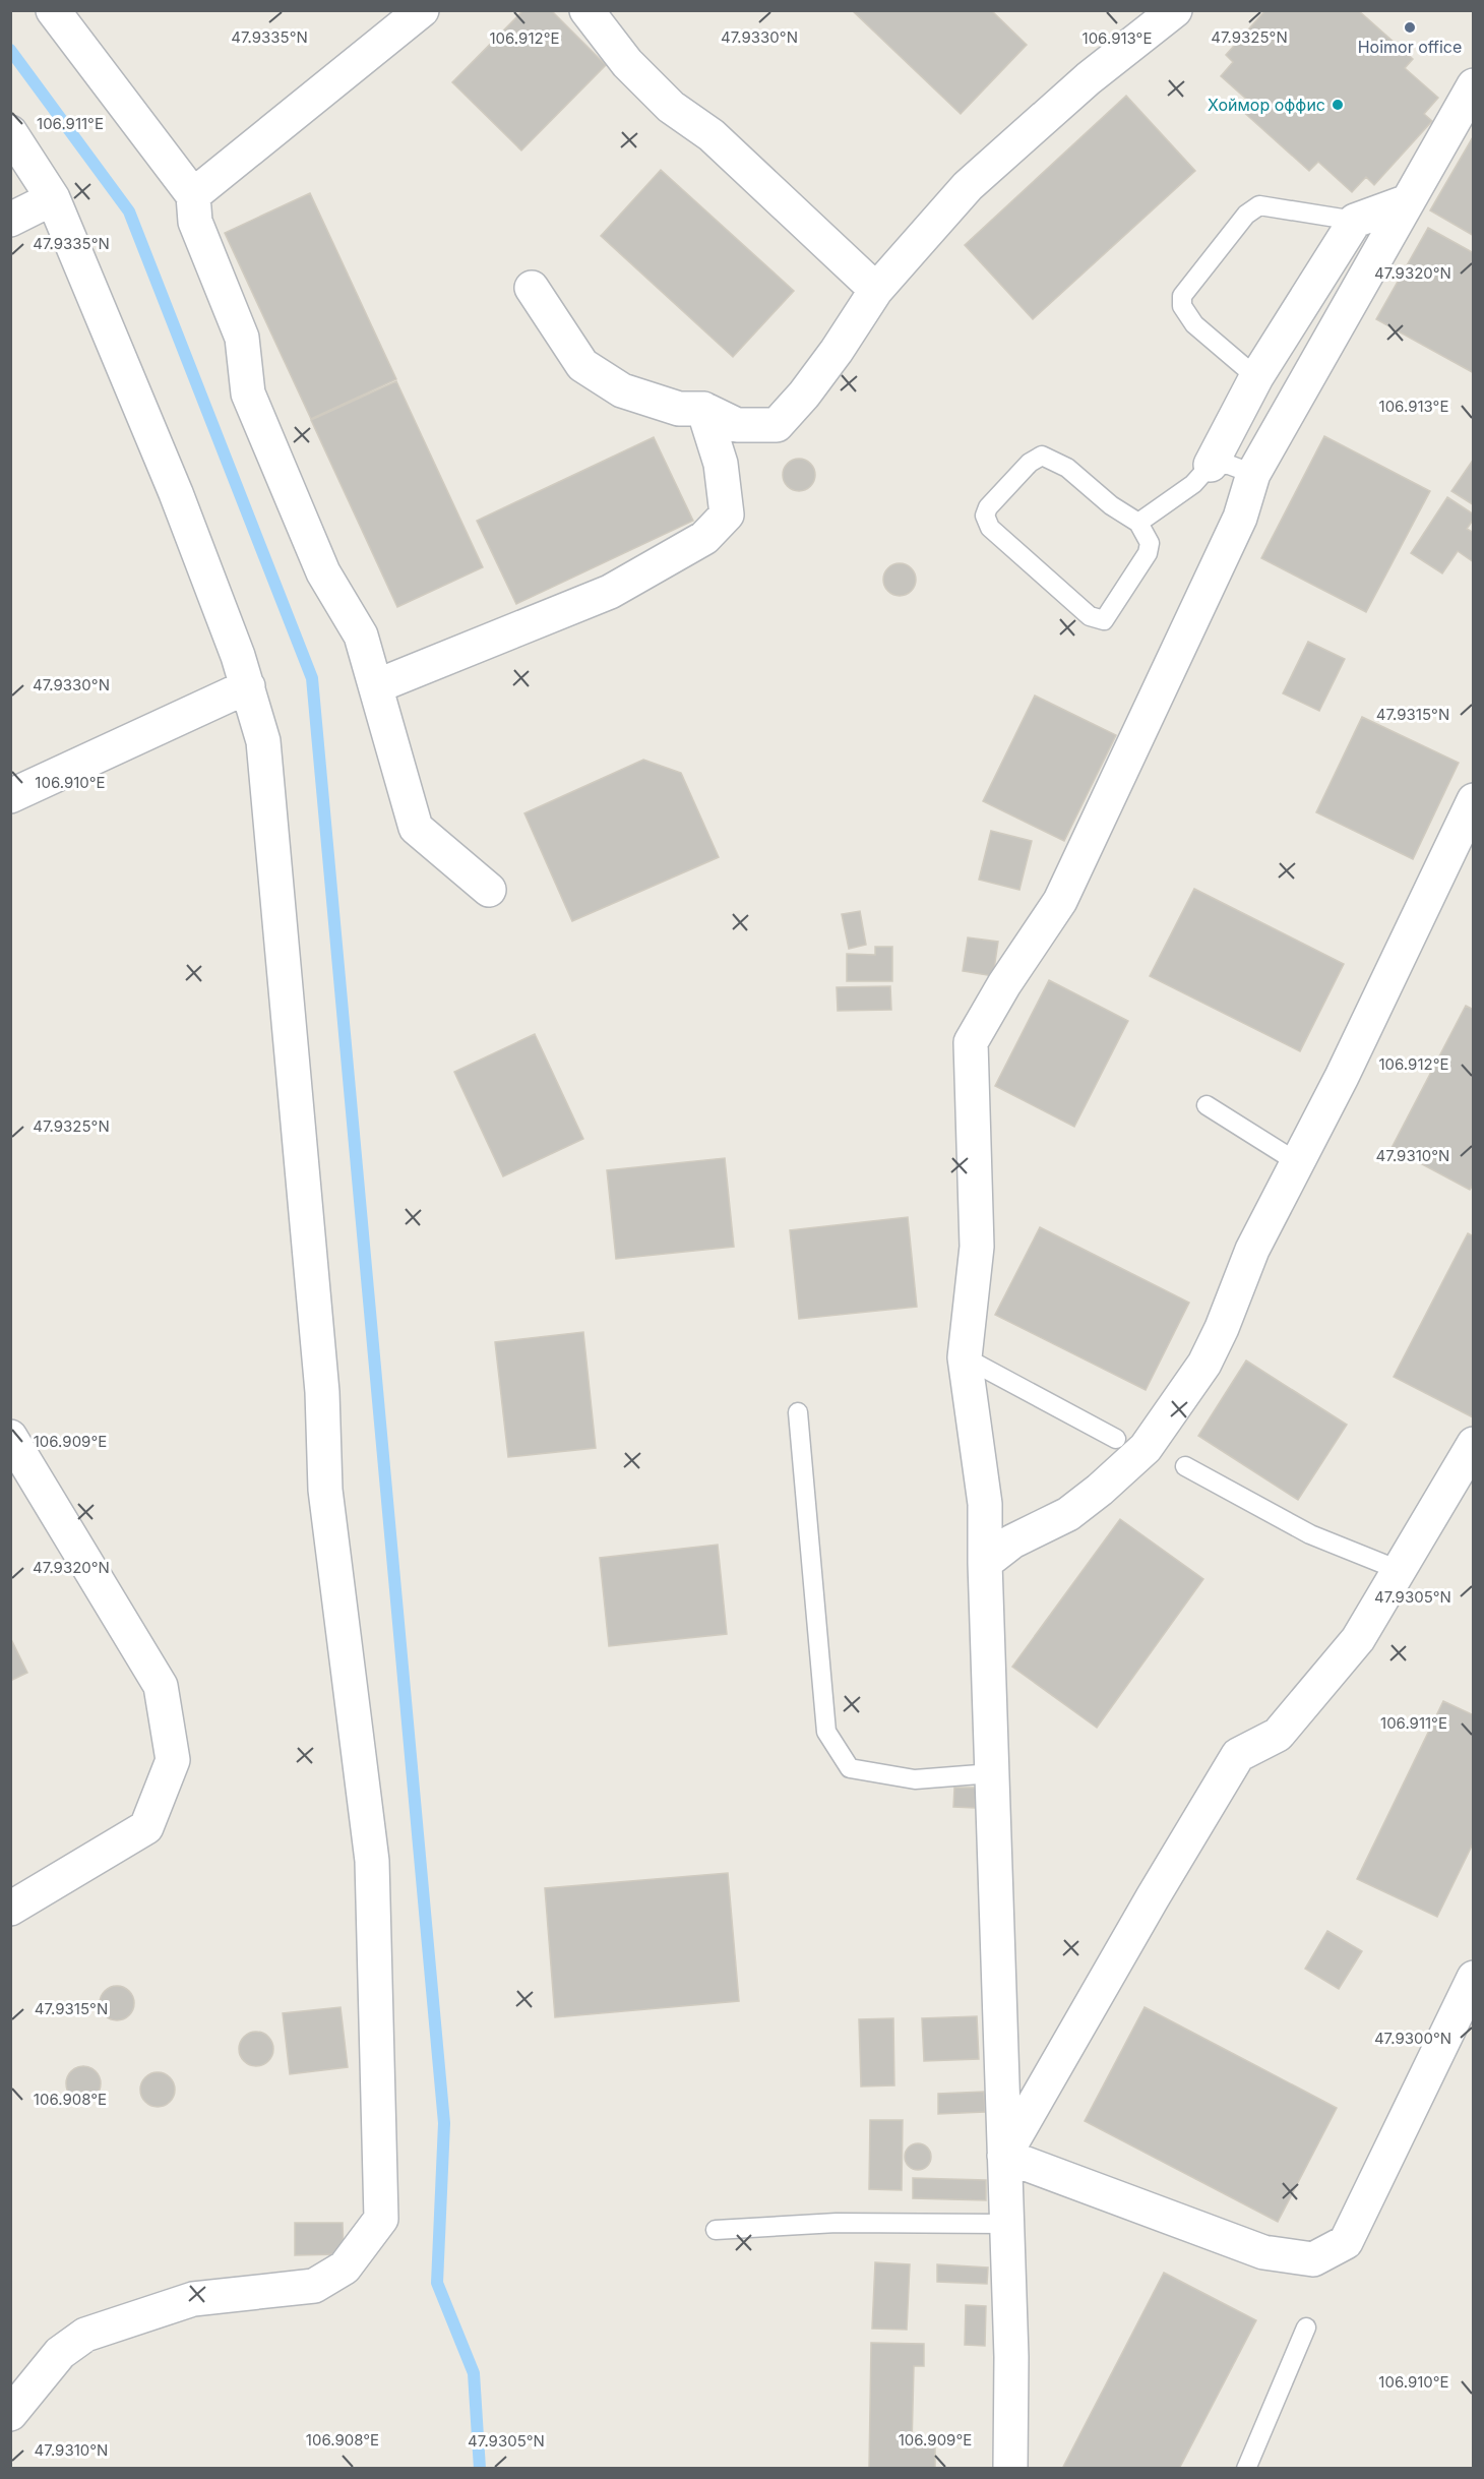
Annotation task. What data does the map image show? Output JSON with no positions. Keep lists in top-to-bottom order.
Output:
{
  "places": ["Hoimor office", "Хоймор оффис"],
  "coordinates": [
    "47.9330°N",
    "47.9325°N",
    "47.9335°N",
    "106.912°E",
    "106.913°E",
    "106.911°E",
    "47.9320°N",
    "47.9315°N",
    "106.910°E",
    "47.9310°N",
    "106.909°E",
    "47.9305°N",
    "47.9300°N",
    "106.908°E"
  ]
}
